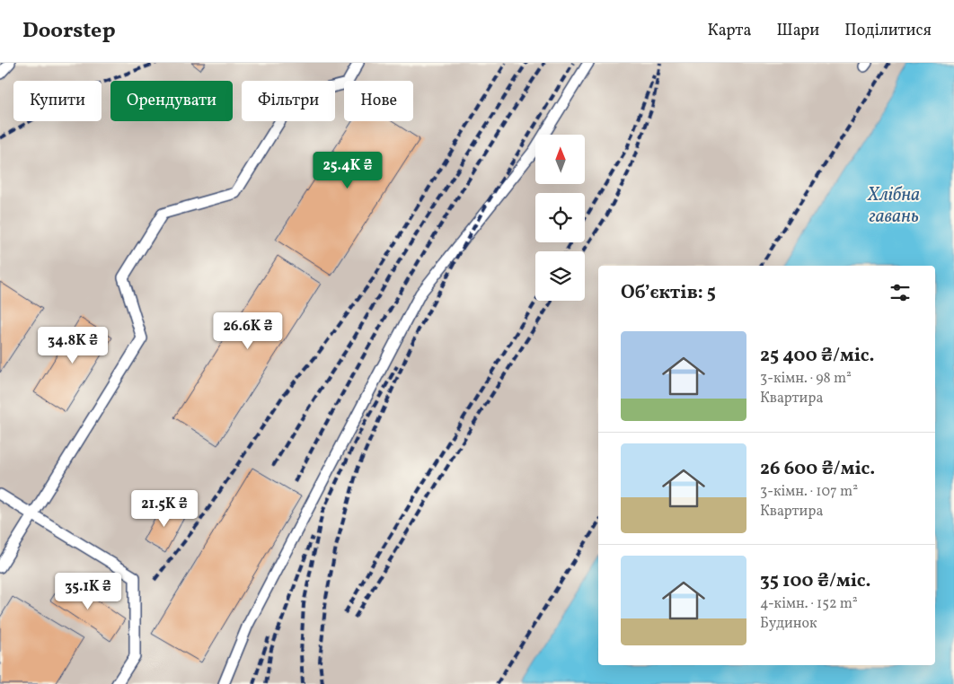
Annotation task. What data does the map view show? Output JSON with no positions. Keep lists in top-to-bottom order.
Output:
{
  "water": ["Хлібна гавань"],
  "north": "top",
  "page": {
    "header": "Doorstep",
    "nav": ["Карта", "Шари", "Поділитися"],
    "chip": [
      "Купити",
      "Орендувати",
      "Фільтри",
      "Нове"
    ],
    "price": [
      "25.4K ₴",
      "26.6K ₴",
      "34.8K ₴",
      "21.5K ₴",
      "35.1K ₴"
    ],
    "heading": "Об’єктів: 5",
    "list": [
      {
        "name": "25 400 ₴/міс.",
        "note": "3-кімн. · 98 m² · Квартира"
      },
      {
        "name": "26 600 ₴/міс.",
        "note": "3-кімн. · 107 m² · Квартира"
      },
      {
        "name": "35 100 ₴/міс.",
        "note": "4-кімн. · 152 m² · Будинок"
      }
    ]
  }
}
